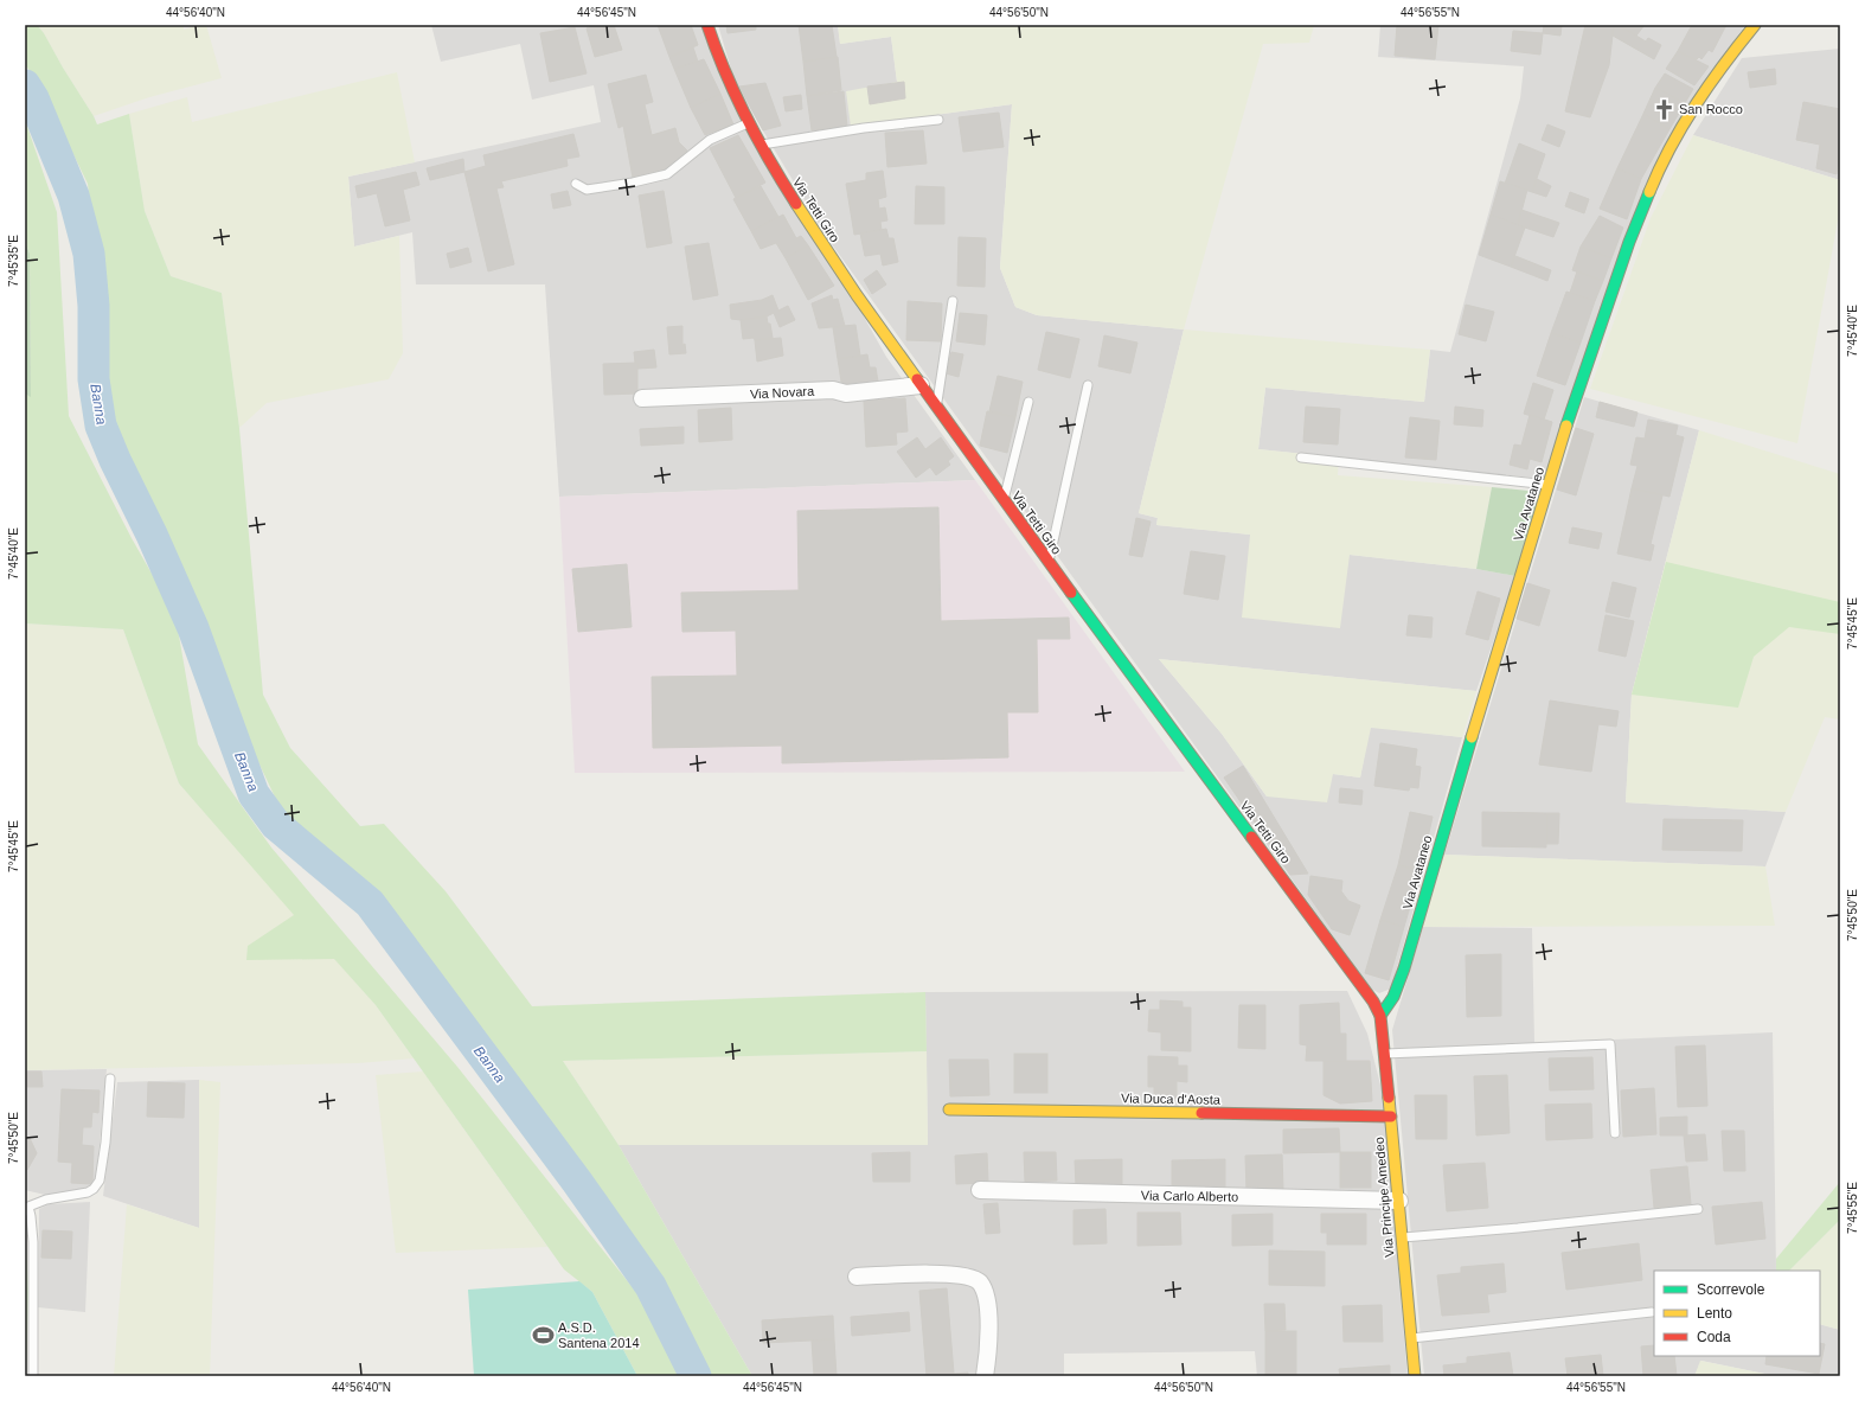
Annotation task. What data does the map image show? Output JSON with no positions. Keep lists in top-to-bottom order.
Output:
{
  "streets": {
    "street": [
      "Via Tetti Giro",
      "Via Novara",
      "Via Avataneo",
      "Via Duca d'Aosta",
      "Via Carlo Alberto",
      "Via Principe Amedeo"
    ]
  },
  "crossings": [
    ["Via Tetti Giro", "Via Novara"],
    ["Via Tetti Giro", "Via Avataneo"],
    ["Via Tetti Giro", "Via Principe Amedeo"],
    ["Via Avataneo", "Via Principe Amedeo"],
    ["Via Duca d'Aosta", "Via Principe Amedeo"],
    ["Via Carlo Alberto", "Via Principe Amedeo"]
  ],
  "water": ["Banna"],
  "places": {
    "church": ["San Rocco"],
    "sports": ["A.S.D. Santena 2014"]
  },
  "legend": ["Scorrevole", "Lento", "Coda"],
  "coordinates": [
    "44°56'40\"N",
    "44°56'45\"N",
    "44°56'50\"N",
    "44°56'55\"N",
    "7°45'35\"E",
    "7°45'40\"E",
    "7°45'45\"E",
    "7°45'50\"E",
    "7°45'55\"E"
  ]
}
